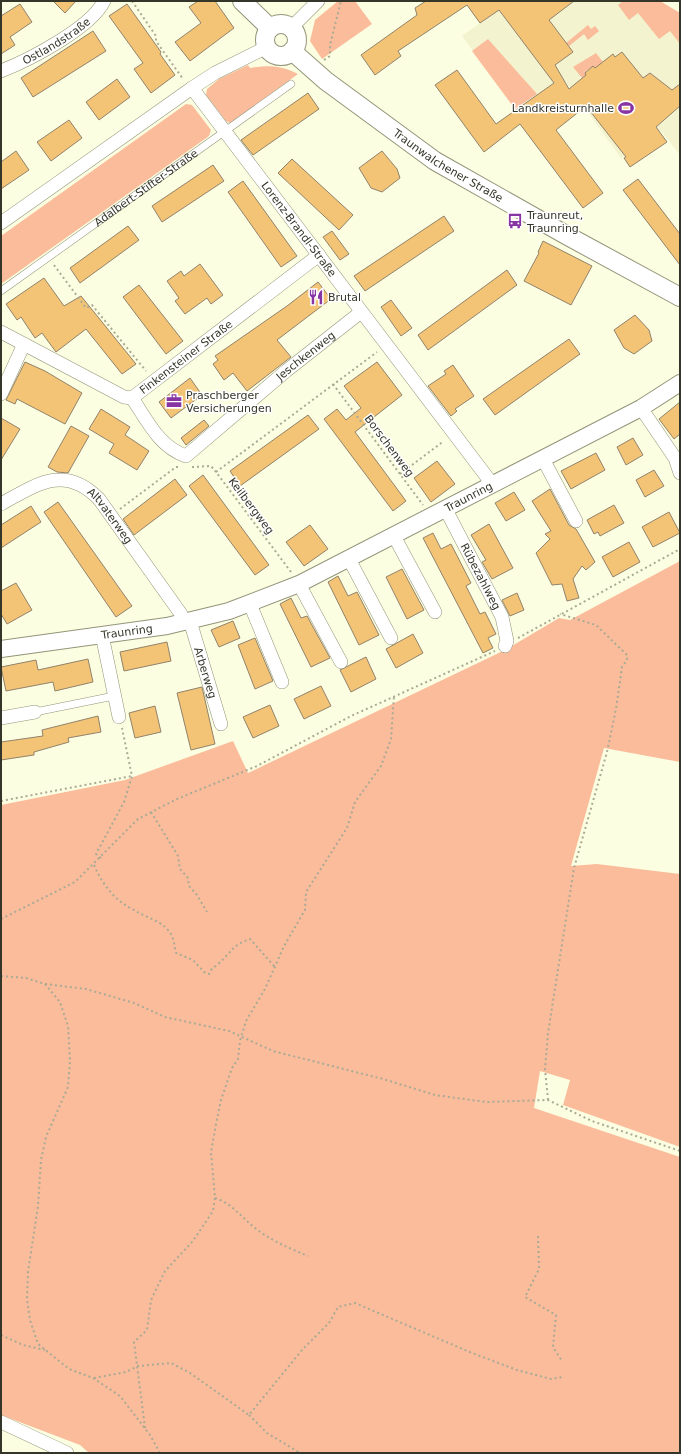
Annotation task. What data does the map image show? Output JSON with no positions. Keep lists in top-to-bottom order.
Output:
{
  "streets": {
    "main road": ["Traunwalchener Straße"],
    "street": [
      "Ostlandstraße",
      "Lorenz-Brandl-Straße",
      "Jeschkenweg",
      "Finkensteiner Straße",
      "Traunring",
      "Altvaterweg",
      "Rübezahlweg",
      "Arberweg"
    ],
    "lane": ["Adalbert-Stifter-Straße"],
    "path": ["Borschenweg", "Keilbergweg"]
  },
  "crossings": [
    ["Adalbert-Stifter-Straße", "Lorenz-Brandl-Straße"],
    ["Lorenz-Brandl-Straße", "Jeschkenweg"],
    ["Lorenz-Brandl-Straße", "Finkensteiner Straße"],
    ["Lorenz-Brandl-Straße", "Traunring"],
    ["Lorenz-Brandl-Straße", "Keilbergweg"],
    ["Jeschkenweg", "Finkensteiner Straße"],
    ["Borschenweg", "Traunring"],
    ["Borschenweg", "Keilbergweg"],
    ["Borschenweg", "Rübezahlweg"],
    ["Traunring", "Keilbergweg"],
    ["Traunring", "Altvaterweg"],
    ["Traunring", "Rübezahlweg"],
    ["Traunring", "Arberweg"],
    ["Altvaterweg", "Arberweg"]
  ],
  "places": {
    "sports": ["Landkreisturnhalle"],
    "bus stop": ["Traunreut, Traunring"],
    "restaurant": ["Brutal"],
    "office": ["Praschberger Versicherungen"]
  }
}
